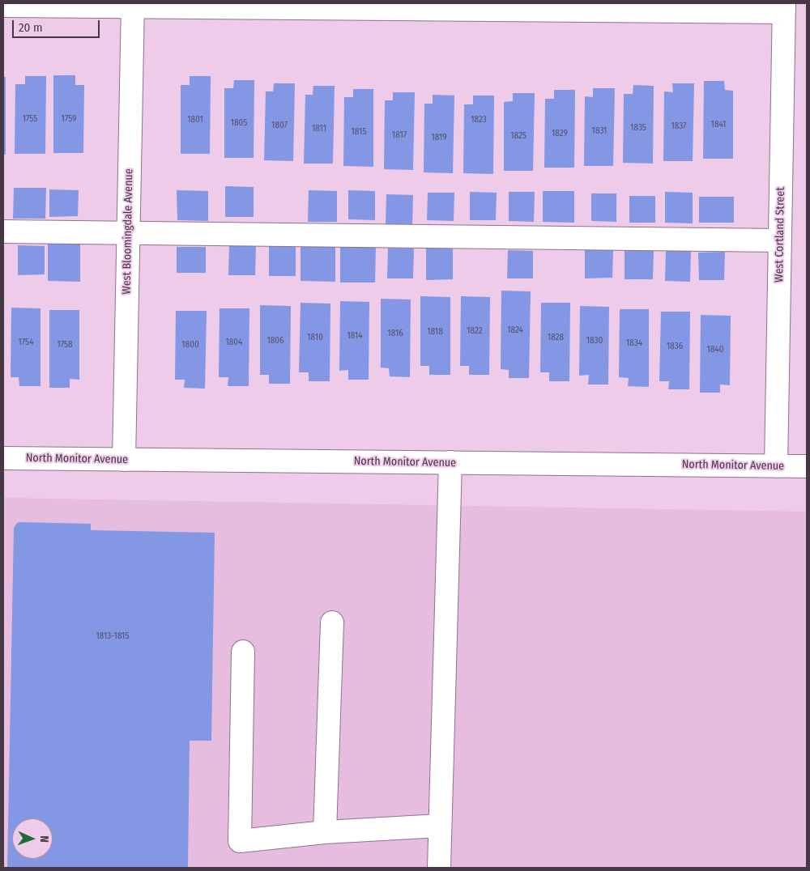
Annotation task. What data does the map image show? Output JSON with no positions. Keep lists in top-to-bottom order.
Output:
{
  "streets": {
    "street": ["West Bloomingdale Avenue", "West Cortland Street", "North Monitor Avenue"]
  },
  "crossings": [
    ["West Bloomingdale Avenue", "North Monitor Avenue"],
    ["West Cortland Street", "North Monitor Avenue"]
  ],
  "house_numbers": [
    "1755",
    "1759",
    "1801",
    "1823",
    "1805",
    "1841",
    "1807",
    "1837",
    "1835",
    "1811",
    "1831",
    "1815",
    "1829",
    "1817",
    "1825",
    "1819",
    "1824",
    "1822",
    "1818",
    "1816",
    "1814",
    "1810",
    "1828",
    "1806",
    "1830",
    "1754",
    "1804",
    "1834",
    "1758",
    "1800",
    "1836",
    "1840",
    "1813-1815"
  ],
  "scale_bar": "20 m",
  "north": "right"
}
